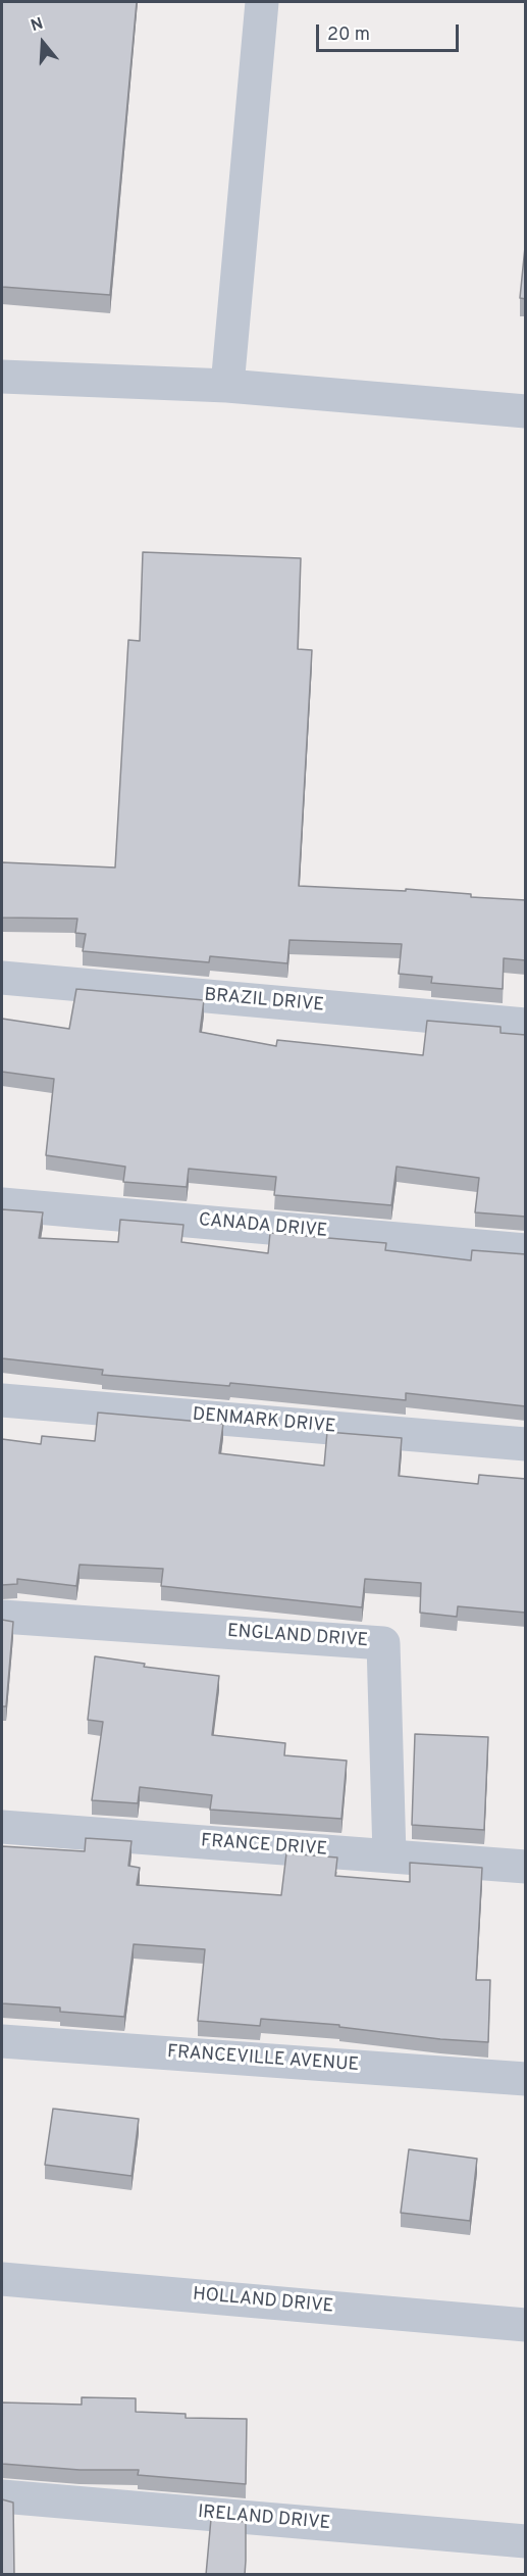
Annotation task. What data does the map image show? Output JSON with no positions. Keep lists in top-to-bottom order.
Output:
{
  "streets": {
    "street": [
      "BRAZIL DRIVE",
      "CANADA DRIVE",
      "DENMARK DRIVE",
      "ENGLAND DRIVE",
      "FRANCE DRIVE",
      "FRANCEVILLE AVENUE",
      "HOLLAND DRIVE",
      "IRELAND DRIVE"
    ]
  },
  "crossings": [
    ["ENGLAND DRIVE", "FRANCE DRIVE"]
  ],
  "scale_bar": "20 m",
  "north": "top"
}
